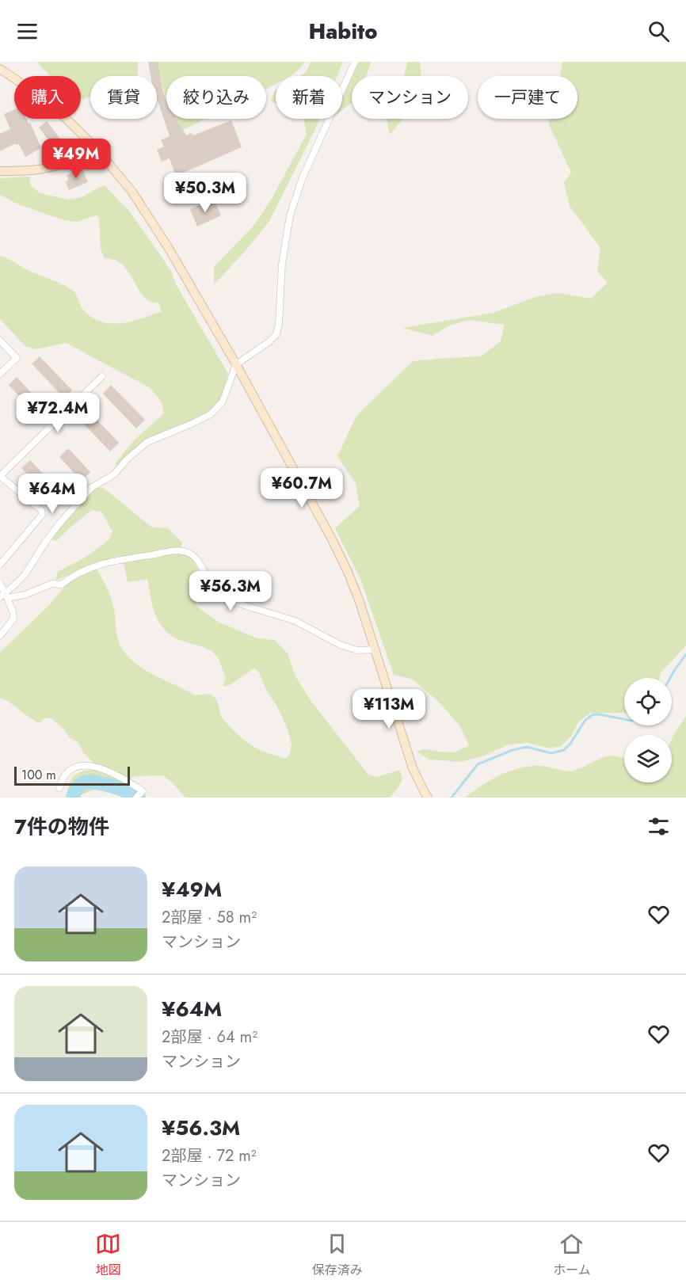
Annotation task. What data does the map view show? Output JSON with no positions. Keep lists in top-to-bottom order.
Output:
{
  "scale_bar": "100 m",
  "page": {
    "header": "Habito",
    "chip": [
      "購入",
      "賃貸",
      "絞り込み",
      "新着",
      "マンション",
      "一戸建て"
    ],
    "price": [
      "¥49M",
      "¥50.3M",
      "¥72.4M",
      "¥60.7M",
      "¥64M",
      "¥56.3M",
      "¥113M"
    ],
    "scale": "100 m",
    "heading": "7件の物件",
    "list": [
      {
        "name": "¥49M",
        "note": "2部屋 · 58 m² · マンション"
      },
      {
        "name": "¥64M",
        "note": "2部屋 · 64 m² · マンション"
      },
      {
        "name": "¥56.3M",
        "note": "2部屋 · 72 m² · マンション"
      }
    ],
    "tabs": ["地図", "保存済み", "ホーム"]
  }
}
